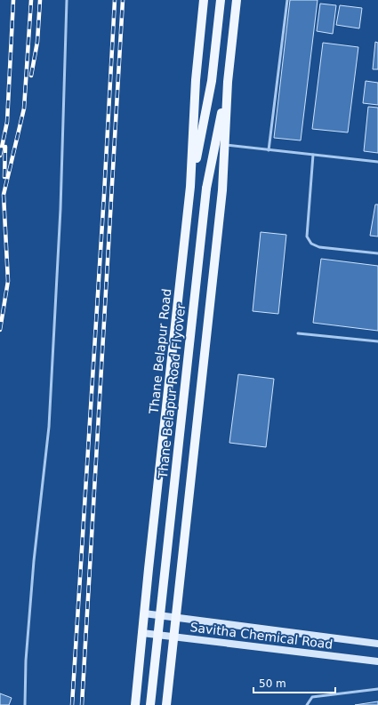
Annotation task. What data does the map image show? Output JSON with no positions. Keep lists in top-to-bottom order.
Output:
{
  "streets": {
    "main road": ["Thane Belapur Road", "Thane Belapur Road Flyover", "Savitha Chemical Road"]
  },
  "crossings": [
    ["Thane Belapur Road", "Savitha Chemical Road"]
  ],
  "scale_bar": "50 m"
}
